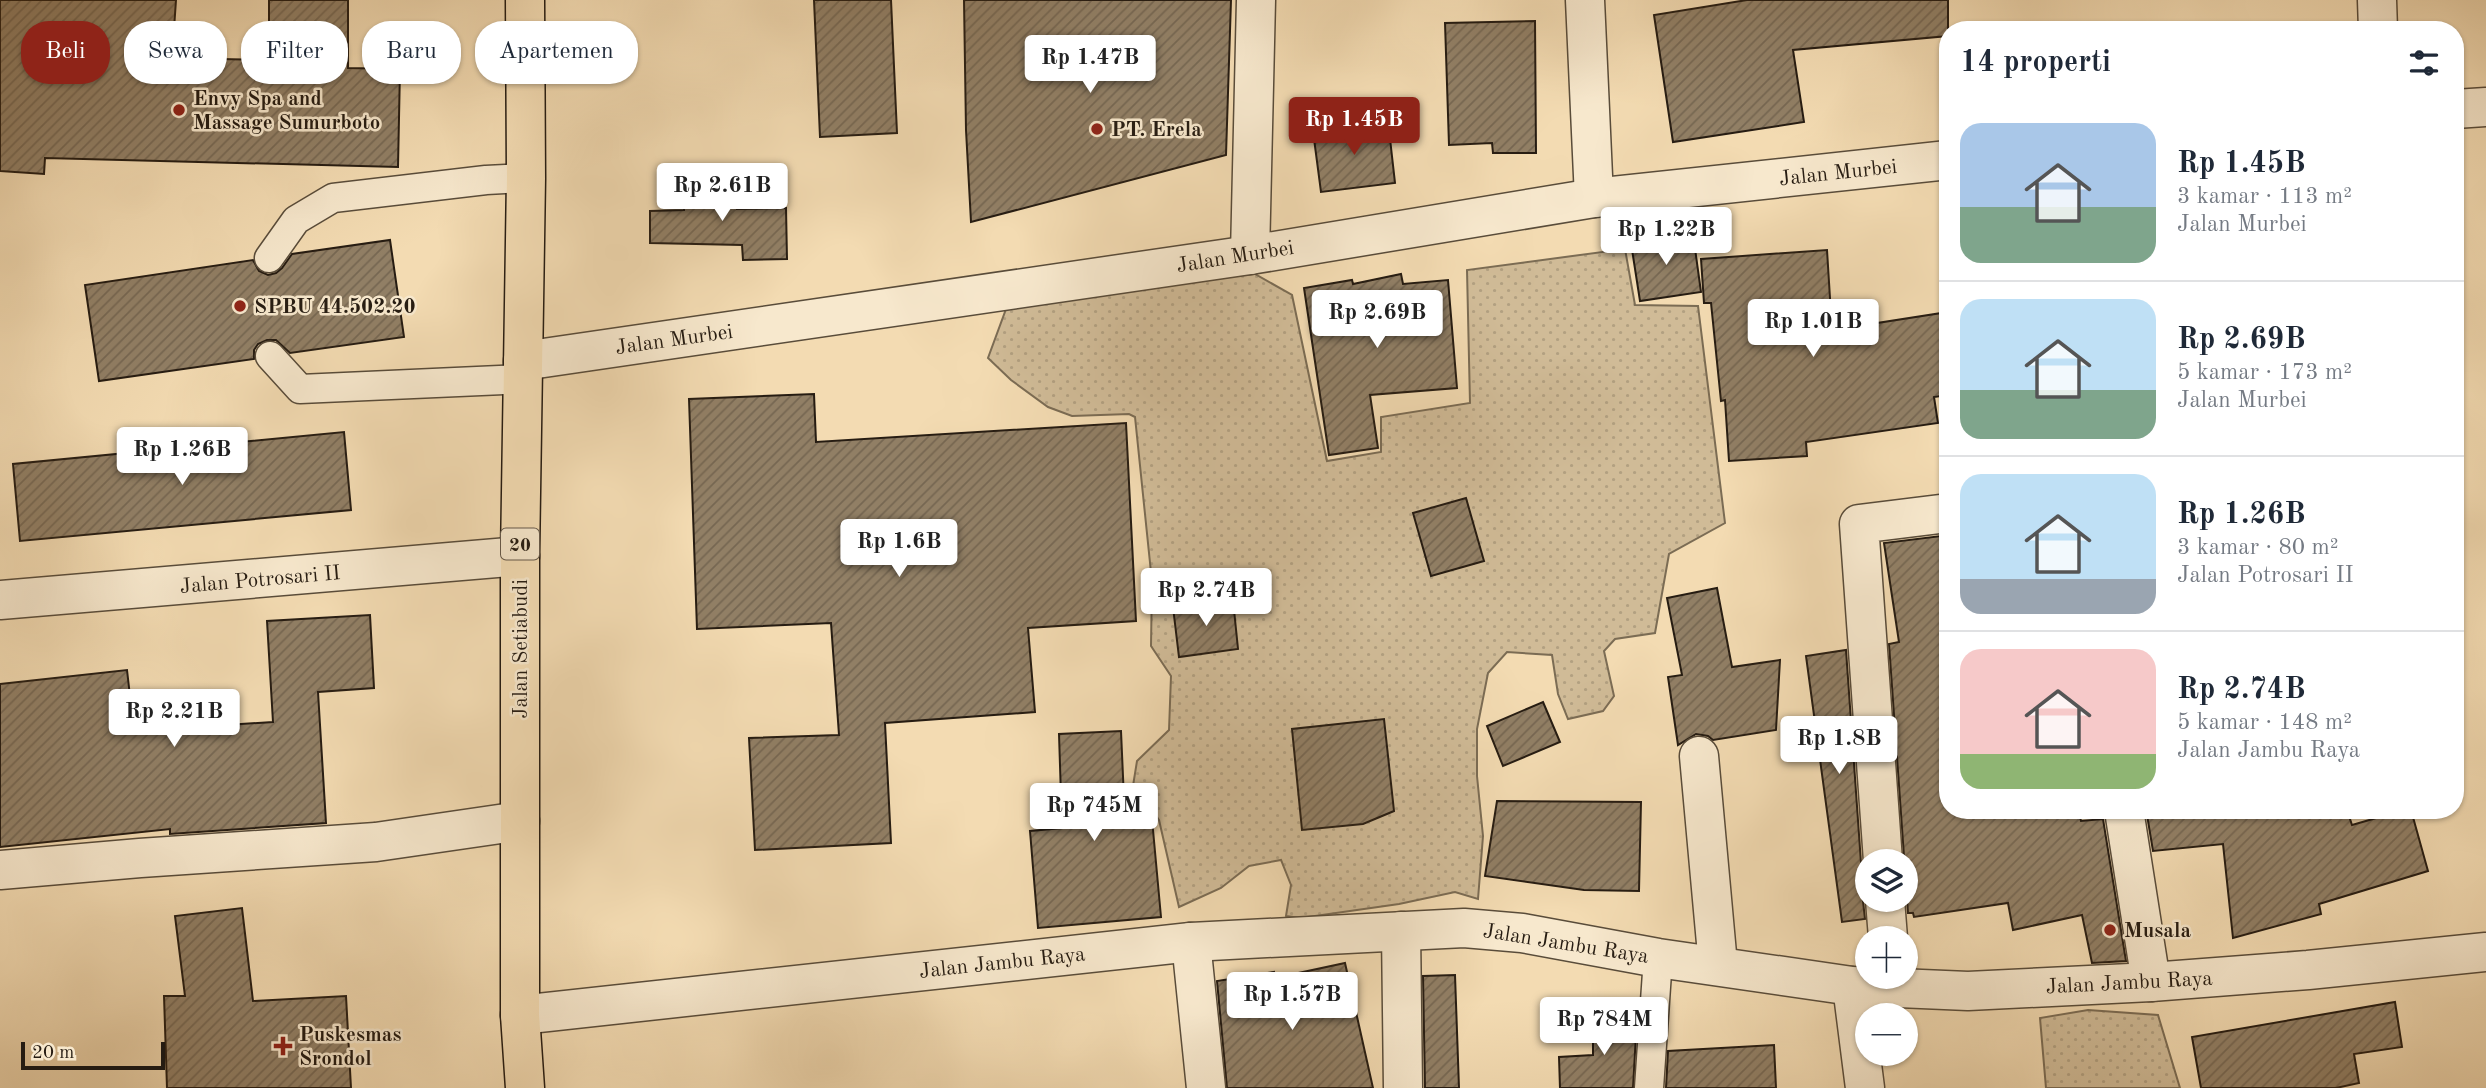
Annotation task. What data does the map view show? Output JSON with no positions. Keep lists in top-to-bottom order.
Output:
{
  "streets": {
    "highway": ["20", "Jalan Setiabudi"],
    "street": ["Jalan Murbei", "Jalan Potrosari II", "Jalan Jambu Raya"]
  },
  "crossings": [
    ["Jalan Murbei", "Jalan Setiabudi"],
    ["Jalan Potrosari II", "Jalan Setiabudi"],
    ["Jalan Setiabudi", "Jalan Jambu Raya"]
  ],
  "places": {
    "other": [
      "Envy Spa and Massage Sumurboto",
      "PT. Erela",
      "SPBU 44.502.20",
      "Musala"
    ],
    "health": ["Puskesmas Srondol"]
  },
  "scale_bar": "20 m",
  "page": {
    "chip": [
      "Beli",
      "Sewa",
      "Filter",
      "Baru",
      "Apartemen"
    ],
    "heading": "14 properti",
    "price": [
      "Rp 1.47B",
      "Rp 1.45B",
      "Rp 2.61B",
      "Rp 1.22B",
      "Rp 2.69B",
      "Rp 1.01B",
      "Rp 1.26B",
      "Rp 1.6B",
      "Rp 2.74B",
      "Rp 2.21B",
      "Rp 1.8B",
      "Rp 745M",
      "Rp 1.57B",
      "Rp 784M"
    ],
    "list": [
      {
        "name": "Rp 1.45B",
        "note": "3 kamar · 113 m² · Jalan Murbei"
      },
      {
        "name": "Rp 2.69B",
        "note": "5 kamar · 173 m² · Jalan Murbei"
      },
      {
        "name": "Rp 1.26B",
        "note": "3 kamar · 80 m² · Jalan Potrosari II"
      },
      {
        "name": "Rp 2.74B",
        "note": "5 kamar · 148 m² · Jalan Jambu Raya"
      }
    ],
    "map_buttons": ["+", "−"],
    "scale": "20 m"
  }
}
